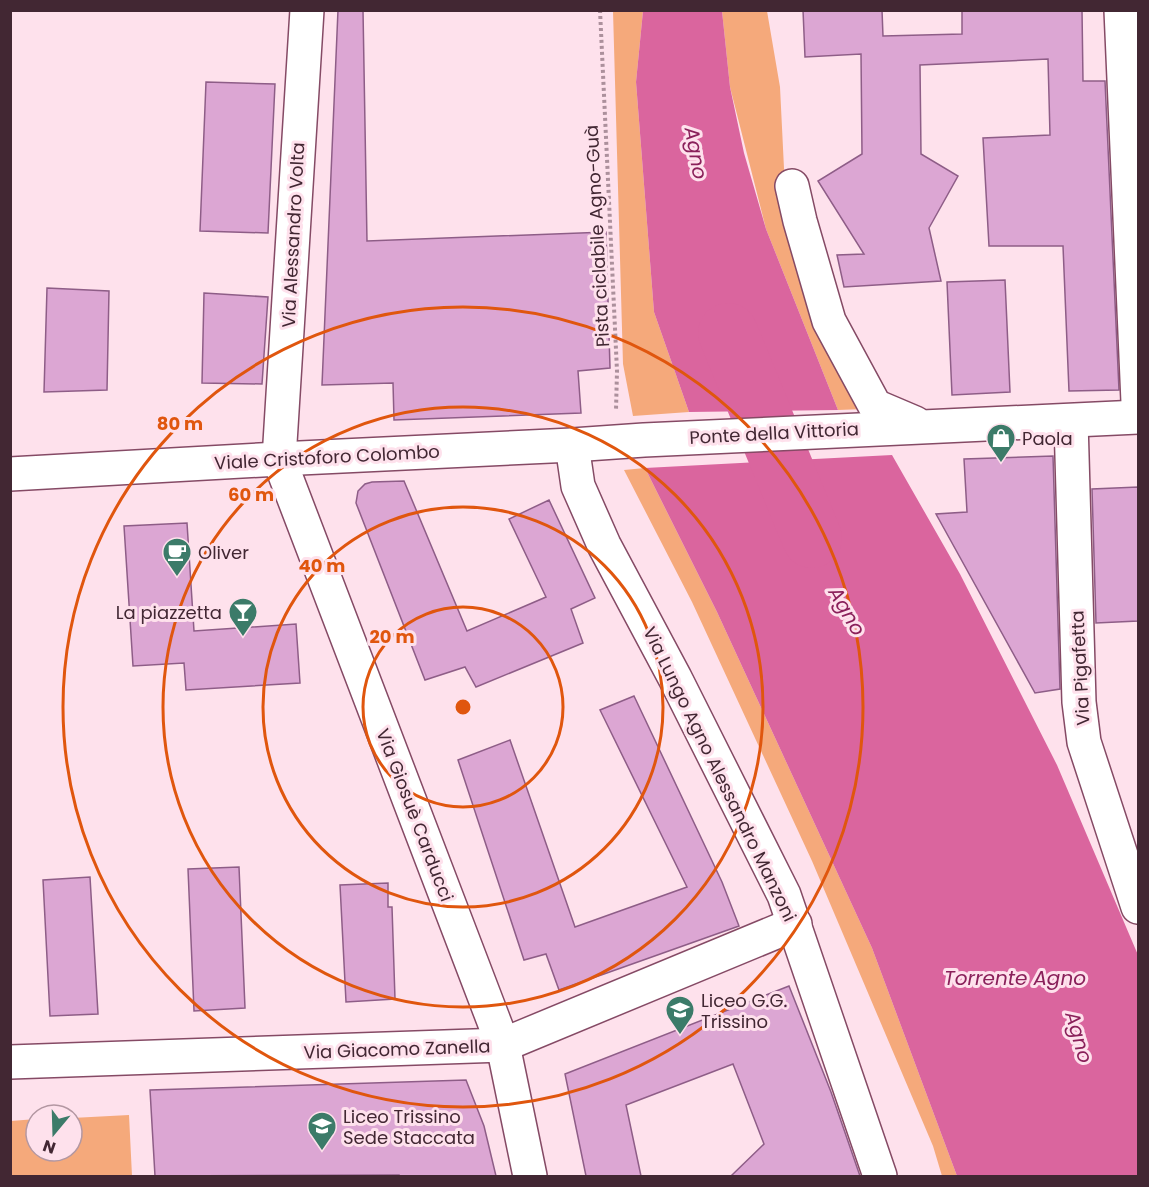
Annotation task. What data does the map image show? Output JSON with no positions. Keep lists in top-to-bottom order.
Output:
{
  "streets": {
    "street": [
      "Via Alessandro Volta",
      "Ponte della Vittoria",
      "Viale Cristoforo Colombo",
      "Via Pigafetta",
      "Via Lungo Agno Alessandro Manzoni",
      "Via Giosuè Carducci",
      "Via Giacomo Zanella"
    ],
    "path": ["Pista ciclabile Agno-Guà"]
  },
  "crossings": [
    ["Via Alessandro Volta", "Viale Cristoforo Colombo"],
    ["Via Alessandro Volta", "Via Giosuè Carducci"],
    ["Pista ciclabile Agno-Guà", "Ponte della Vittoria"],
    ["Pista ciclabile Agno-Guà", "Viale Cristoforo Colombo"],
    ["Ponte della Vittoria", "Viale Cristoforo Colombo"],
    ["Viale Cristoforo Colombo", "Via Lungo Agno Alessandro Manzoni"],
    ["Viale Cristoforo Colombo", "Via Giosuè Carducci"],
    ["Via Lungo Agno Alessandro Manzoni", "Via Giacomo Zanella"],
    ["Via Giosuè Carducci", "Via Giacomo Zanella"]
  ],
  "water": ["Agno", "Torrente Agno"],
  "places": {
    "shop": ["Paola"],
    "cafe": ["Oliver"],
    "bar": ["La piazzetta"],
    "school or university": ["Liceo G.G. Trissino", "Liceo Trissino Sede Staccata"]
  },
  "north": "bottom",
  "rings": [
    "80 m",
    "60 m",
    "40 m",
    "20 m"
  ]
}
